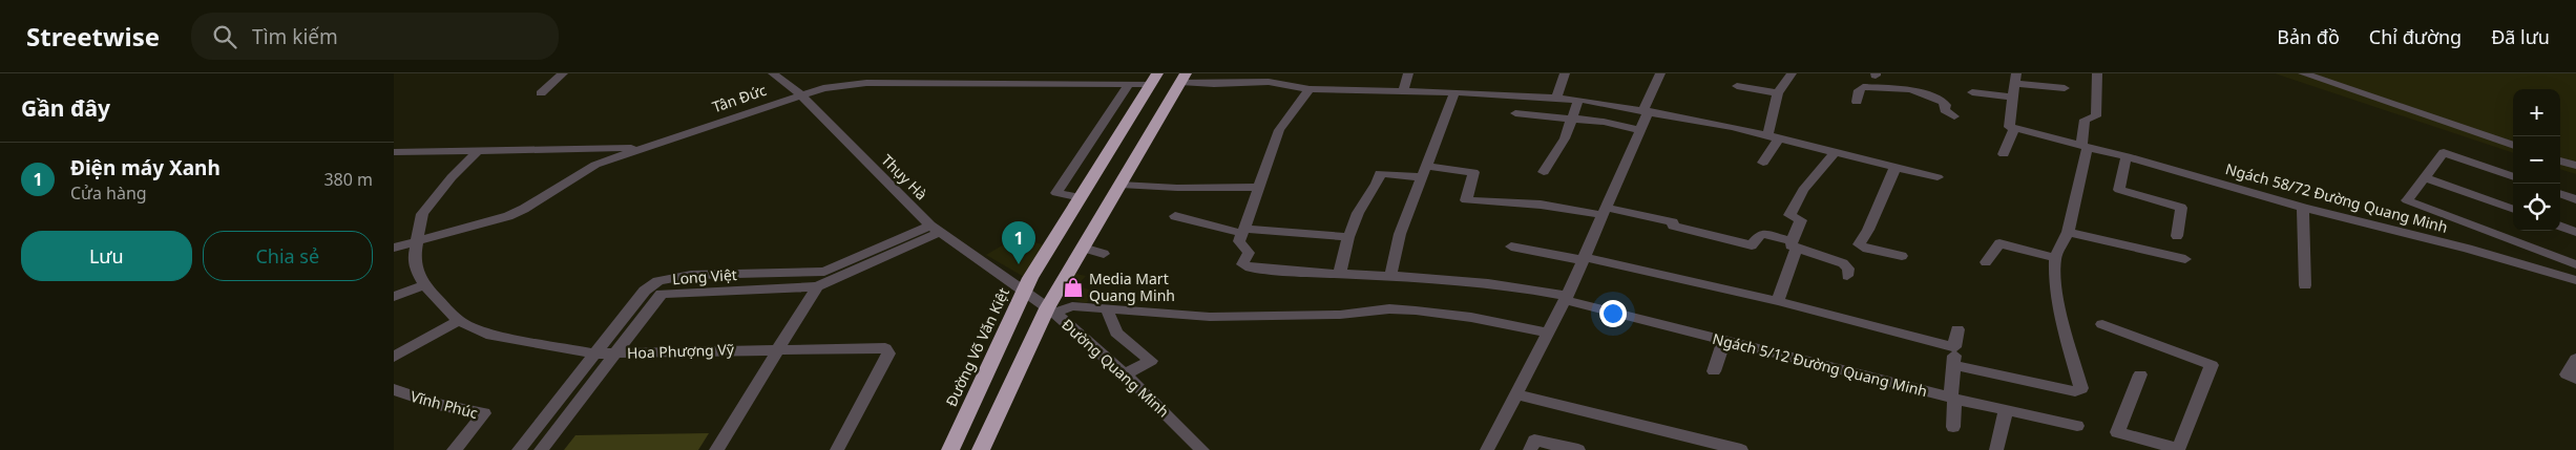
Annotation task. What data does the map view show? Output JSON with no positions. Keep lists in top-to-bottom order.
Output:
{
  "streets": {
    "highway": ["Đường Võ Văn Kiệt"],
    "street": [
      "Tân Đức",
      "Thụy Hà",
      "Ngách 58/72 Đường Quang Minh",
      "Long Việt",
      "Hoa Phượng Vỹ",
      "Ngách 5/12 Đường Quang Minh",
      "Đường Quang Minh",
      "Vĩnh Phúc"
    ]
  },
  "crossings": [
    ["Tân Đức", "Thụy Hà"],
    ["Tân Đức", "Đường Võ Văn Kiệt"],
    ["Tân Đức", "Hoa Phượng Vỹ"],
    ["Thụy Hà", "Long Việt"],
    ["Thụy Hà", "Đường Võ Văn Kiệt"],
    ["Thụy Hà", "Đường Quang Minh"],
    ["Long Việt", "Hoa Phượng Vỹ"],
    ["Đường Võ Văn Kiệt", "Đường Quang Minh"]
  ],
  "places": {
    "shop": ["Media Mart Quang Minh"]
  },
  "page": {
    "header": "Streetwise",
    "search": "Tìm kiếm",
    "nav": ["Bản đồ", "Chỉ đường", "Đã lưu"],
    "heading": "Gần đây",
    "map_buttons": ["+", "−"],
    "list": [
      {
        "mark": "1",
        "name": "Điện máy Xanh",
        "note": "Cửa hàng",
        "value": "380 m"
      }
    ],
    "buttons": ["Lưu", "Chia sẻ"],
    "pins": "1"
  }
}
